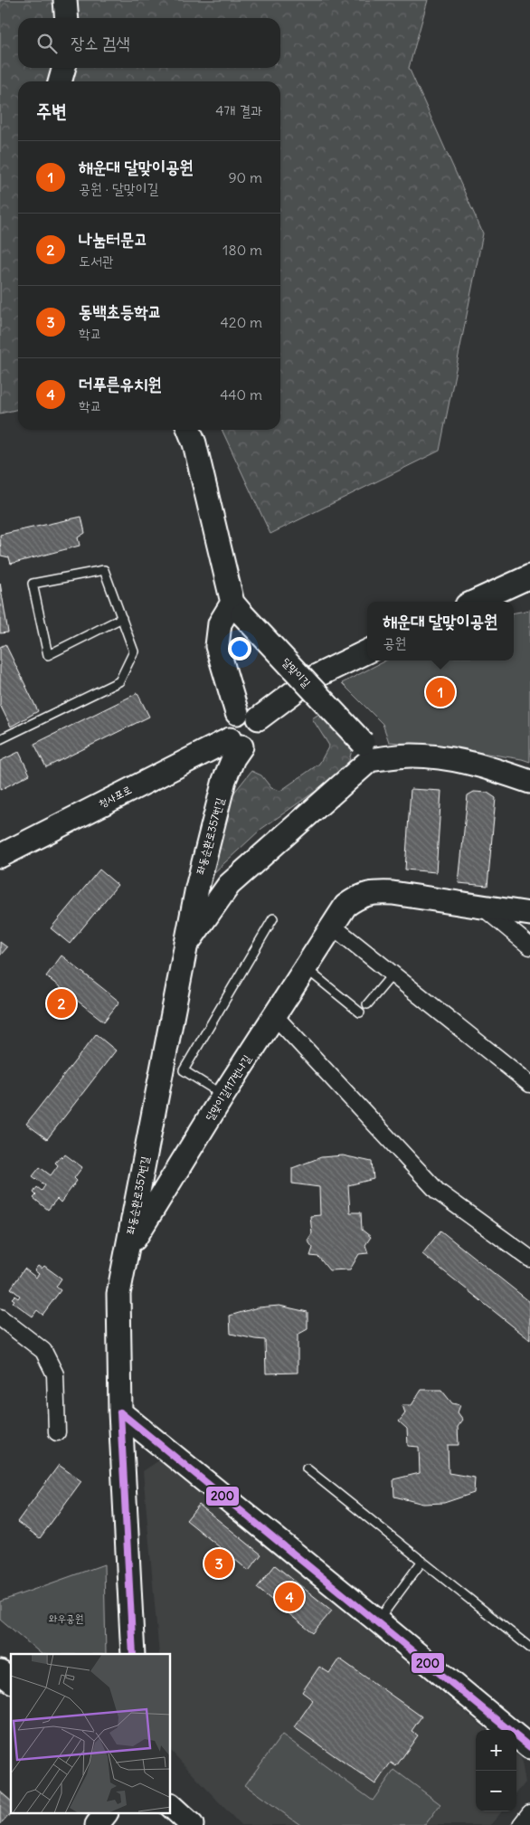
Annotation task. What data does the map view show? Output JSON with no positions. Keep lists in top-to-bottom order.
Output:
{
  "streets": {
    "street": [
      "달맞이길",
      "청사포로",
      "좌동순환로357번길",
      "달맞이길117번나길"
    ]
  },
  "crossings": [
    ["청사포로", "좌동순환로357번길"],
    ["좌동순환로357번길", "달맞이길117번나길"]
  ],
  "parks": ["와우공원"],
  "lines": ["transit line 200"],
  "page": {
    "search": "장소 검색",
    "heading": ["주변", "4개 결과"],
    "list": [
      {
        "mark": "1",
        "name": "해운대 달맞이공원",
        "note": "공원 · 달맞이길",
        "value": "90 m"
      },
      {
        "mark": "2",
        "name": "나눔터문고",
        "note": "도서관",
        "value": "180 m"
      },
      {
        "mark": "3",
        "name": "동백초등학교",
        "note": "학교",
        "value": "420 m"
      },
      {
        "mark": "4",
        "name": "더푸른유치원",
        "note": "학교",
        "value": "440 m"
      }
    ],
    "popup": ["해운대 달맞이공원", "공원"],
    "pins": [
      "1",
      "2",
      "3",
      "4"
    ],
    "map_buttons": ["+", "−"]
  }
}
